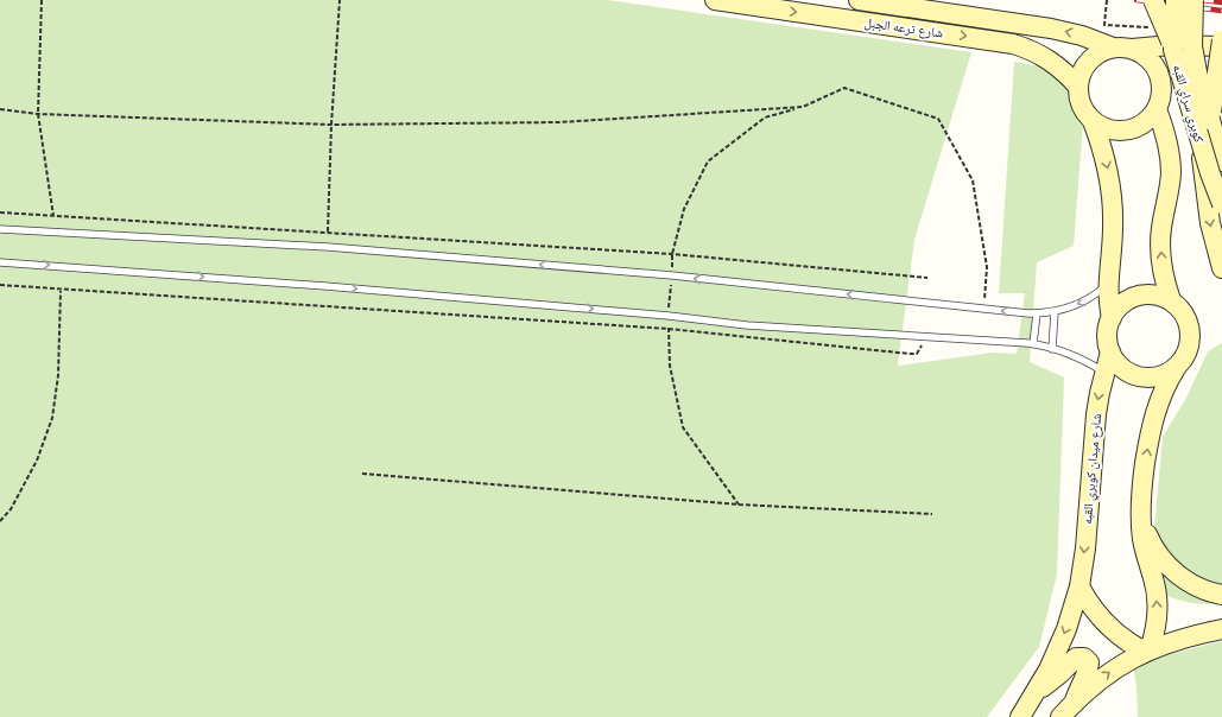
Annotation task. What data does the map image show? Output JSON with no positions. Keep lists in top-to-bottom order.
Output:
{
  "streets": {
    "main road": ["شارع ترعه الجبل", "كوبري سراي القبه", "شارع ميدان كوبري القبه"]
  }
}
